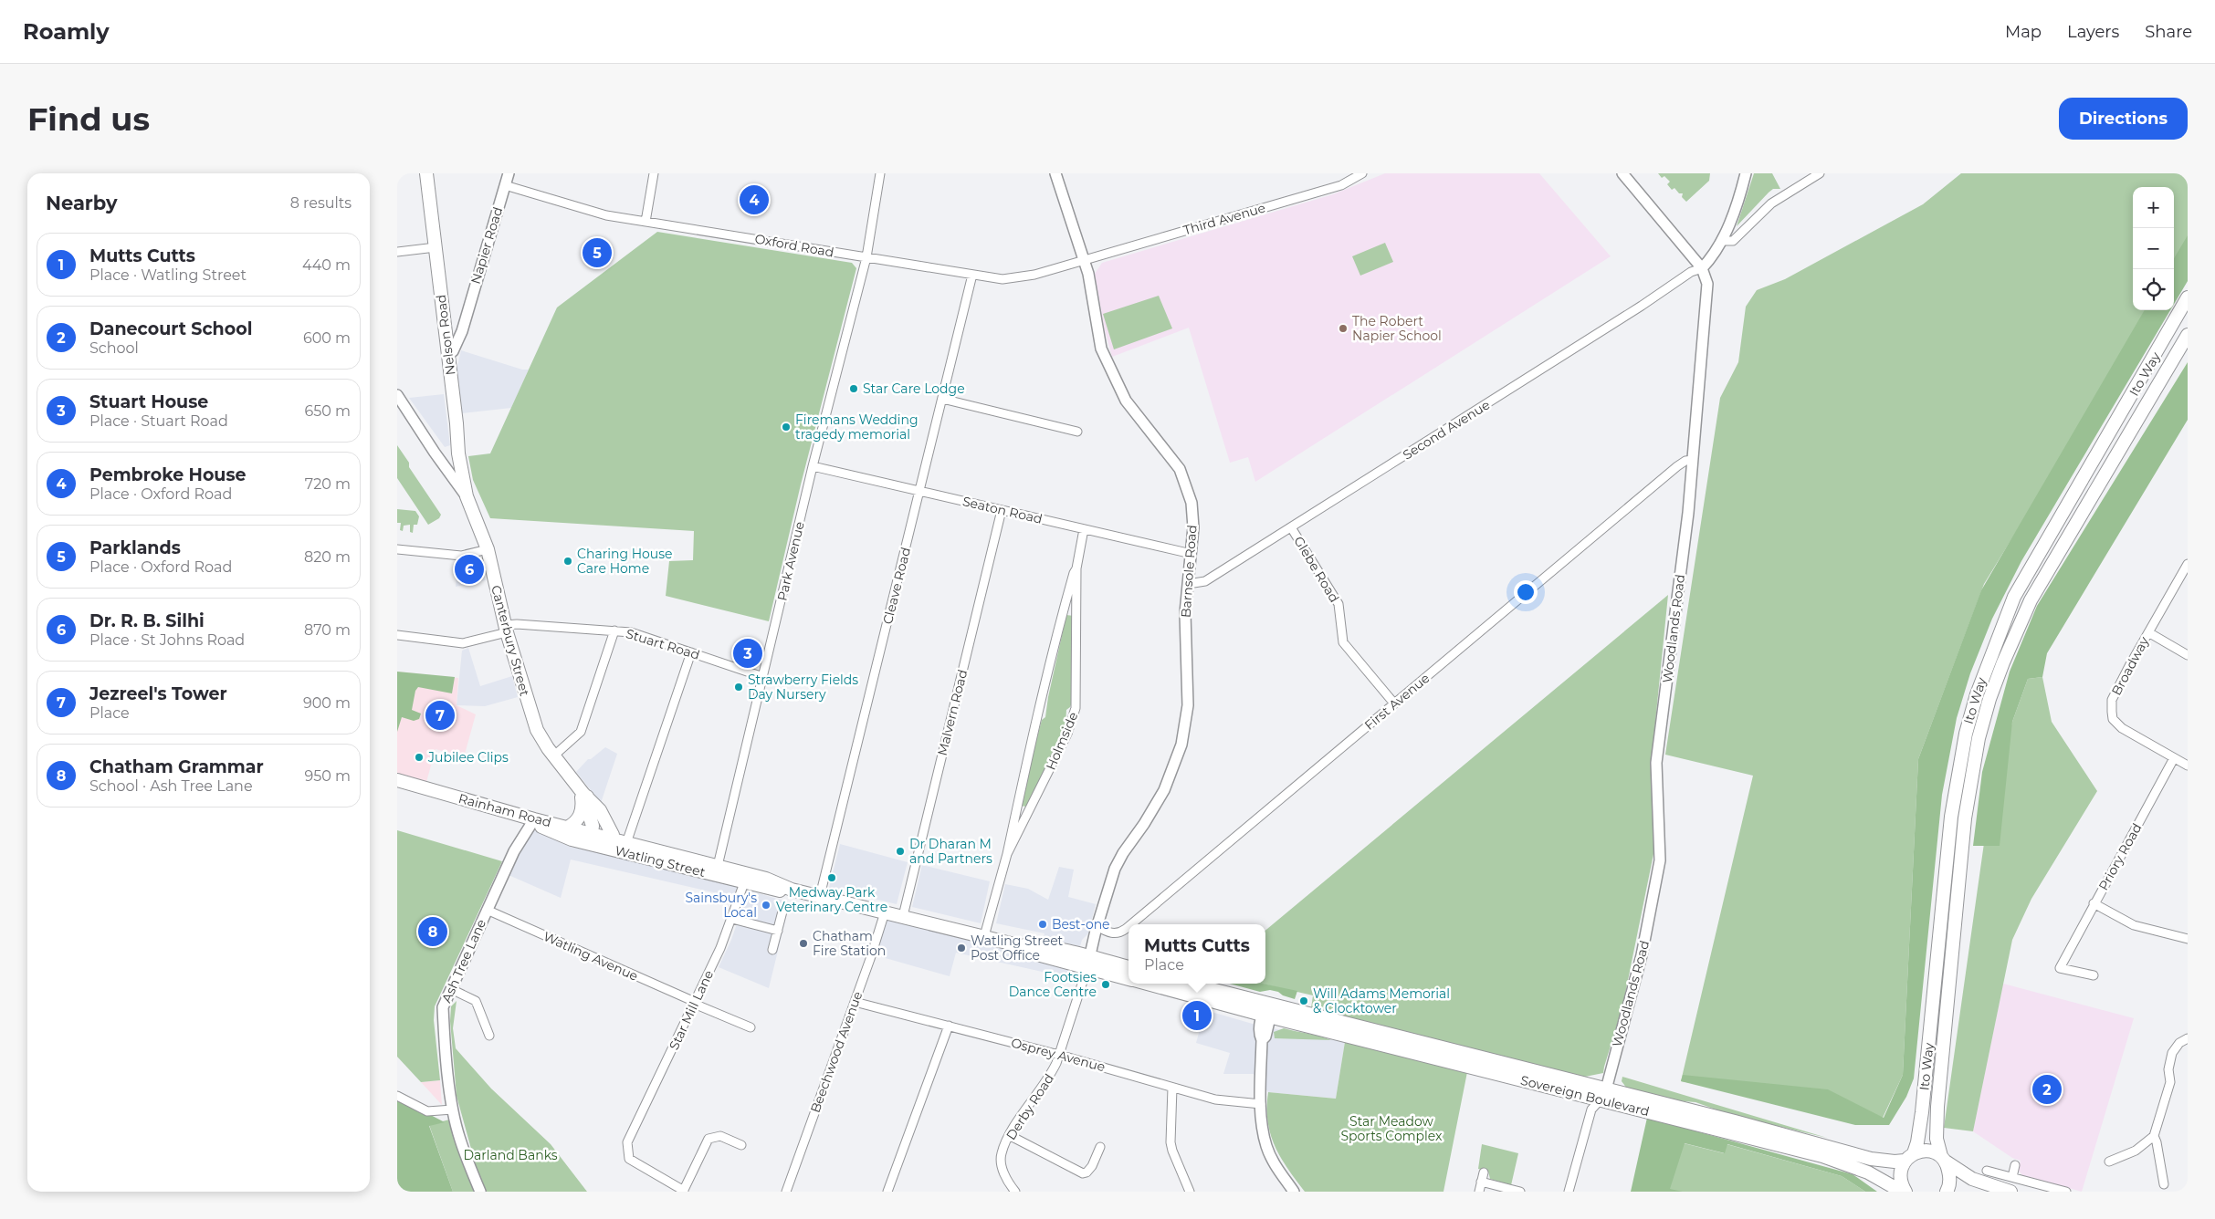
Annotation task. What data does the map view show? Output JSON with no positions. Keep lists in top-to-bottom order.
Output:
{
  "streets": {
    "main road": [
      "Nelson Road",
      "Ito Way",
      "Canterbury Street",
      "Rainham Road",
      "Watling Street",
      "Sovereign Boulevard"
    ],
    "street": [
      "Third Avenue",
      "Napier Road",
      "Oxford Road",
      "Second Avenue",
      "Seaton Road",
      "Park Avenue",
      "Glebe Road",
      "Barnsole Road",
      "Cleave Road",
      "Woodlands Road",
      "Stuart Road",
      "Broadway",
      "First Avenue",
      "Malvern Road",
      "Holmside",
      "Priory Road",
      "Watling Avenue",
      "Ash Tree Lane",
      "Star Mill Lane",
      "Beechwood Avenue",
      "Osprey Avenue",
      "Derby Road"
    ]
  },
  "crossings": [
    ["Third Avenue", "Oxford Road"],
    ["Third Avenue", "Barnsole Road"],
    ["Napier Road", "Oxford Road"],
    ["Napier Road", "Nelson Road"],
    ["Oxford Road", "Park Avenue"],
    ["Oxford Road", "Barnsole Road"],
    ["Oxford Road", "Cleave Road"],
    ["Nelson Road", "Canterbury Street"],
    ["Ito Way", "Sovereign Boulevard"],
    ["Second Avenue", "Glebe Road"],
    ["Second Avenue", "Barnsole Road"],
    ["Second Avenue", "Woodlands Road"],
    ["Seaton Road", "Park Avenue"],
    ["Seaton Road", "Barnsole Road"],
    ["Seaton Road", "Cleave Road"],
    ["Seaton Road", "Malvern Road"],
    ["Seaton Road", "Holmside"],
    ["Park Avenue", "Stuart Road"],
    ["Park Avenue", "Watling Street"],
    ["Glebe Road", "First Avenue"],
    ["Barnsole Road", "First Avenue"],
    ["Barnsole Road", "Watling Street"],
    ["Barnsole Road", "Derby Road"],
    ["Cleave Road", "Watling Street"],
    ["Woodlands Road", "First Avenue"],
    ["Woodlands Road", "Sovereign Boulevard"],
    ["Canterbury Street", "Stuart Road"],
    ["Canterbury Street", "Rainham Road"],
    ["Canterbury Street", "Watling Street"],
    ["Broadway", "Priory Road"],
    ["Malvern Road", "Watling Street"],
    ["Holmside", "Watling Street"],
    ["Rainham Road", "Watling Street"],
    ["Rainham Road", "Ash Tree Lane"],
    ["Watling Street", "Ash Tree Lane"],
    ["Watling Street", "Star Mill Lane"],
    ["Watling Street", "Beechwood Avenue"],
    ["Watling Street", "Sovereign Boulevard"],
    ["Watling Street", "Derby Road"],
    ["Watling Avenue", "Ash Tree Lane"],
    ["Watling Avenue", "Star Mill Lane"],
    ["Beechwood Avenue", "Osprey Avenue"],
    ["Osprey Avenue", "Derby Road"]
  ],
  "parks": ["Star Meadow Sports Complex", "Darland Banks"],
  "places": [
    "The Robert Napier School",
    "Star Care Lodge",
    "Firemans Wedding tragedy memorial",
    "Charing House Care Home",
    "Strawberry Fields Day Nursery",
    "Jubilee Clips",
    "Dr Dharan M and Partners",
    "Medway Park Veterinary Centre",
    "Sainsbury's Local",
    "Best-one",
    "Chatham Fire Station",
    "Watling Street Post Office",
    "Footsies Dance Centre",
    "Will Adams Memorial & Clocktower"
  ],
  "page": {
    "header": "Roamly",
    "nav": ["Map", "Layers", "Share"],
    "buttons": "Directions",
    "title": "Find us",
    "heading": ["Nearby", "8 results"],
    "pins": [
      "4",
      "5",
      "6",
      "3",
      "7",
      "8",
      "1",
      "2"
    ],
    "map_buttons": ["+", "−"],
    "list": [
      {
        "mark": "1",
        "name": "Mutts Cutts",
        "note": "Place · Watling Street",
        "value": "440 m"
      },
      {
        "mark": "2",
        "name": "Danecourt School",
        "note": "School",
        "value": "600 m"
      },
      {
        "mark": "3",
        "name": "Stuart House",
        "note": "Place · Stuart Road",
        "value": "650 m"
      },
      {
        "mark": "4",
        "name": "Pembroke House",
        "note": "Place · Oxford Road",
        "value": "720 m"
      },
      {
        "mark": "5",
        "name": "Parklands",
        "note": "Place · Oxford Road",
        "value": "820 m"
      },
      {
        "mark": "6",
        "name": "Dr. R. B. Silhi",
        "note": "Place · St Johns Road",
        "value": "870 m"
      },
      {
        "mark": "7",
        "name": "Jezreel's Tower",
        "note": "Place",
        "value": "900 m"
      },
      {
        "mark": "8",
        "name": "Chatham Grammar",
        "note": "School · Ash Tree Lane",
        "value": "950 m"
      }
    ],
    "popup": ["Mutts Cutts", "Place"]
  }
}
